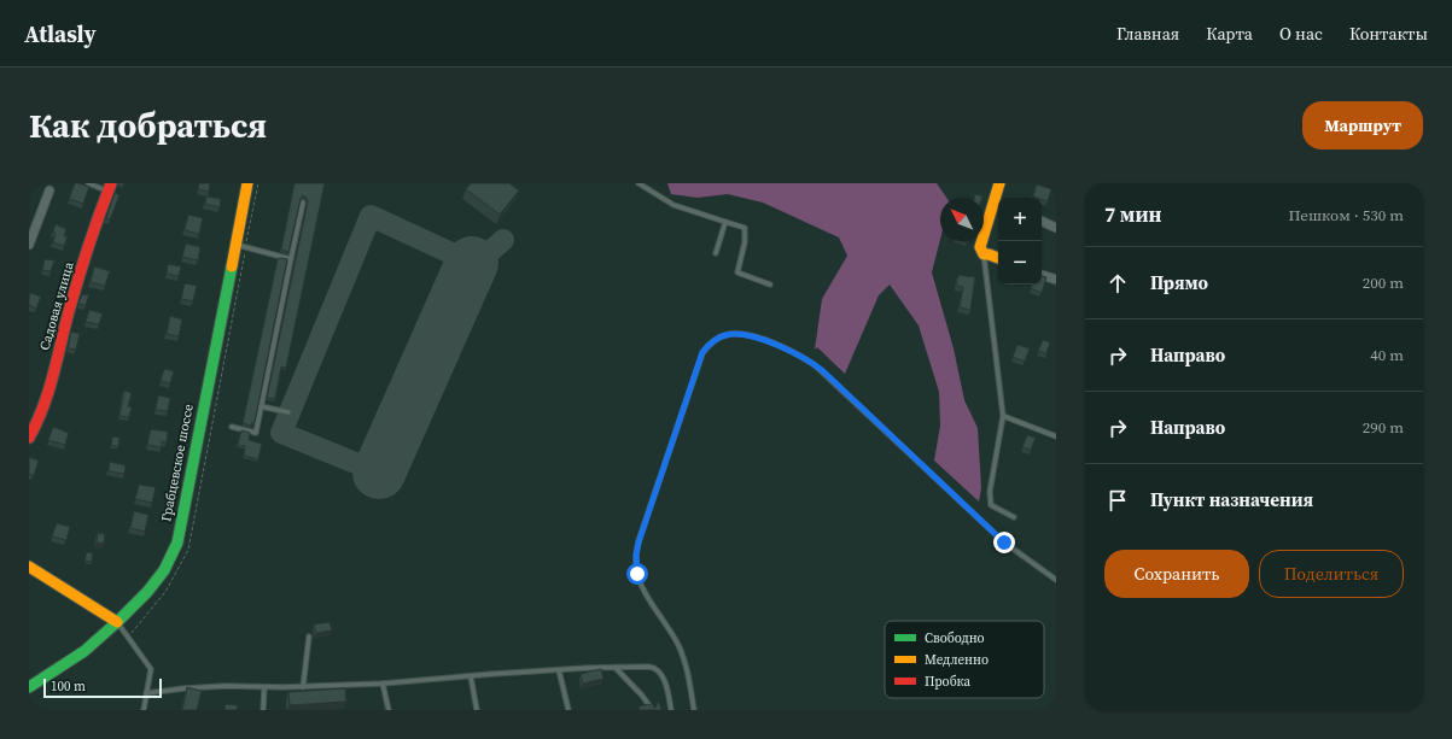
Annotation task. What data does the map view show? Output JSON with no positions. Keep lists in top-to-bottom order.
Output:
{
  "streets": {
    "street": ["Садовая улица", "Грабцевское шоссе"]
  },
  "legend": ["Свободно", "Медленно", "Пробка"],
  "scale_bar": "100 m",
  "north": "top left",
  "page": {
    "header": "Atlasly",
    "nav": [
      "Главная",
      "Карта",
      "О нас",
      "Контакты"
    ],
    "buttons": [
      "Маршрут",
      ["Сохранить", "Поделиться"]
    ],
    "title": "Как добраться",
    "heading": ["7 мин", "Пешком · 530 m"],
    "map_buttons": ["+", "−"],
    "list": [
      ["Прямо", "200 m"],
      ["Направо", "40 m"],
      ["Направо", "290 m"],
      "Пункт назначения"
    ],
    "scale": "100 m"
  }
}
